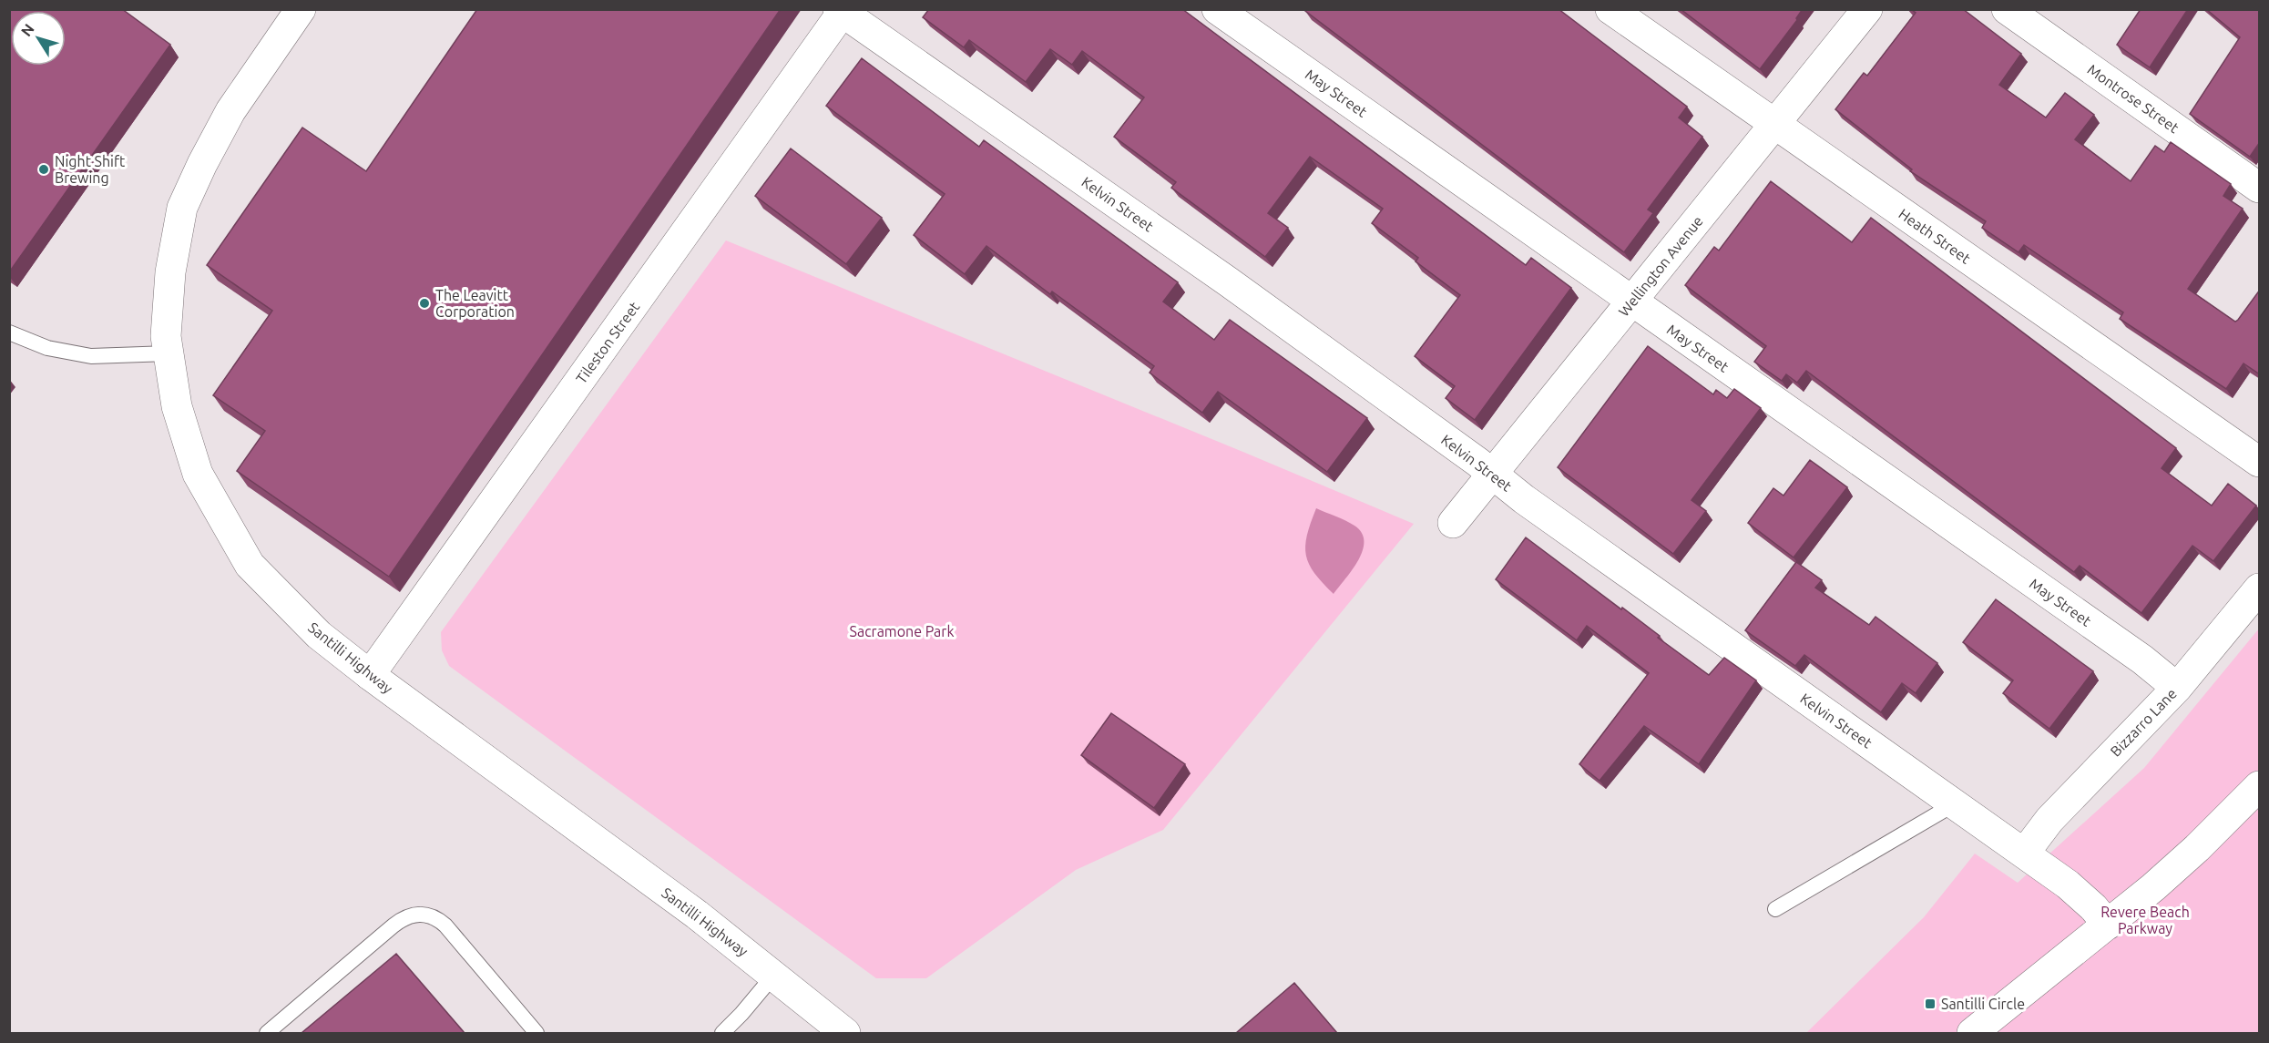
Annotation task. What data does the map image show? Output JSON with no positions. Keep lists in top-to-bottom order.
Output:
{
  "streets": {
    "street": [
      "May Street",
      "Montrose Street",
      "Kelvin Street",
      "Heath Street",
      "Wellington Avenue",
      "Tileston Street",
      "Santilli Highway",
      "Bizzarro Lane"
    ]
  },
  "crossings": [
    ["May Street", "Wellington Avenue"],
    ["May Street", "Bizzarro Lane"],
    ["Kelvin Street", "Wellington Avenue"],
    ["Kelvin Street", "Tileston Street"],
    ["Kelvin Street", "Bizzarro Lane"],
    ["Heath Street", "Wellington Avenue"],
    ["Tileston Street", "Santilli Highway"]
  ],
  "parks": ["Sacramone Park", "Revere Beach Parkway"],
  "places": {
    "other": ["Night Shift Brewing", "The Leavitt Corporation"],
    "transit": ["Santilli Circle"]
  },
  "north": "top left"
}
